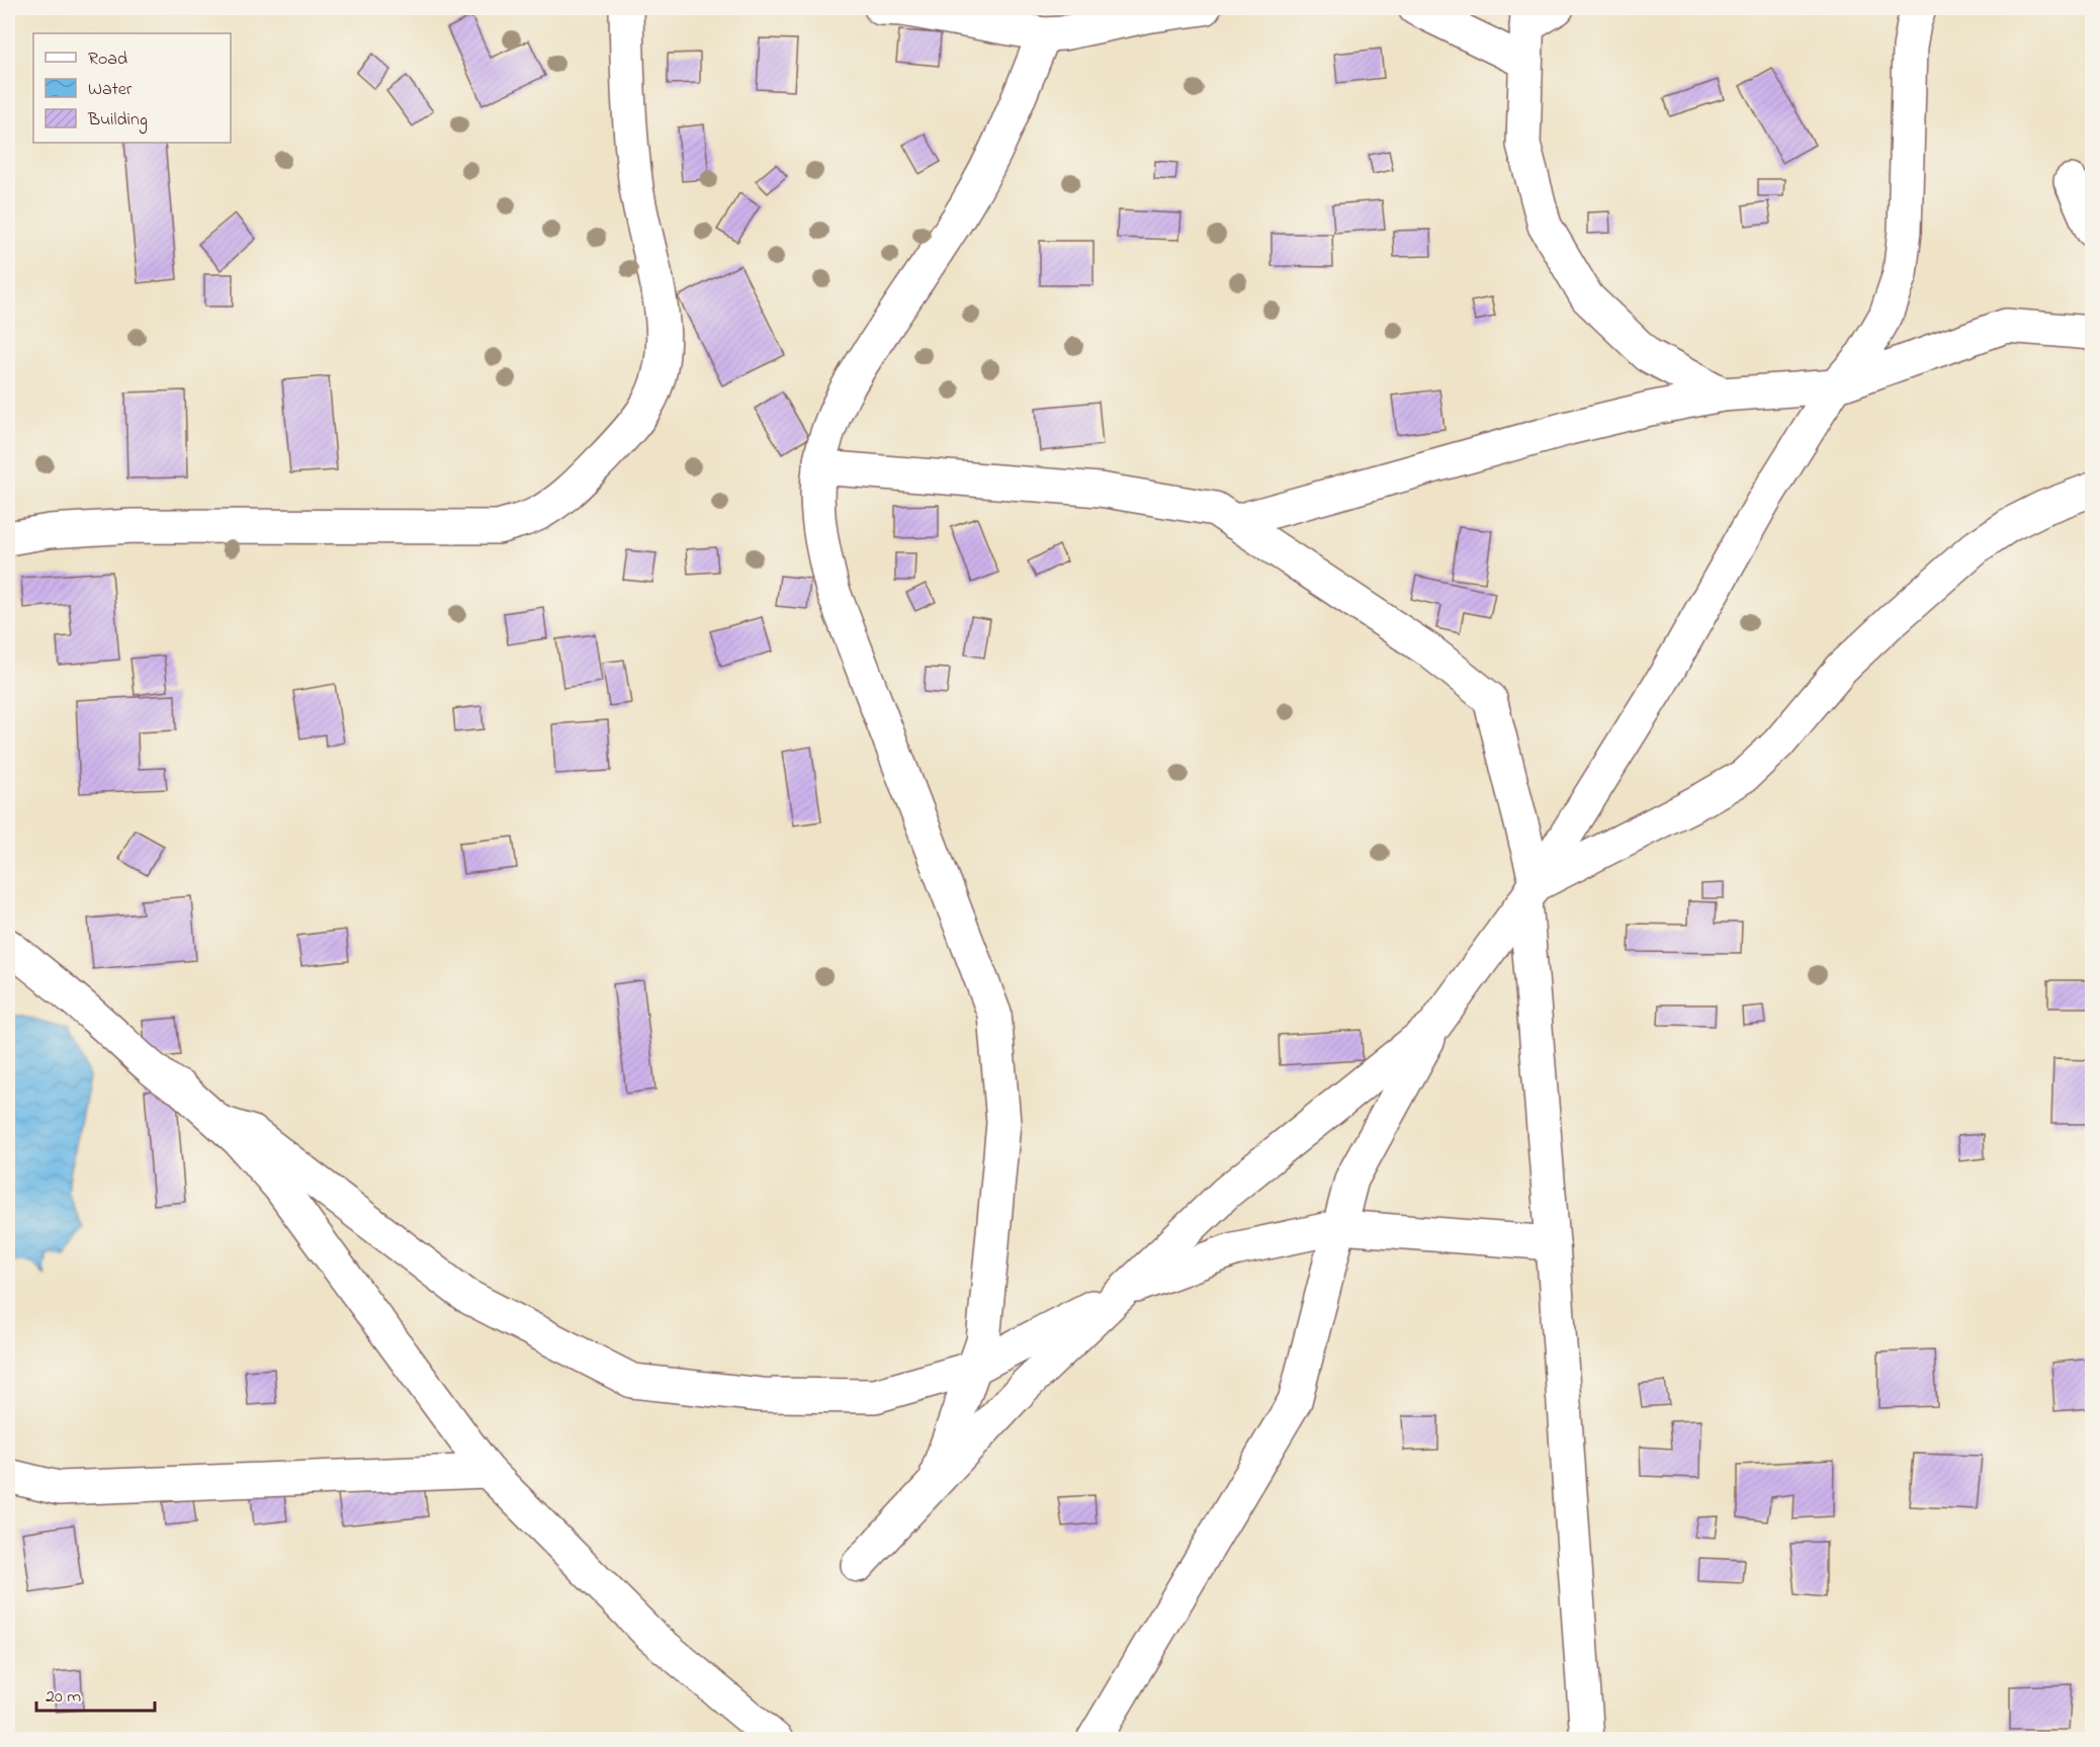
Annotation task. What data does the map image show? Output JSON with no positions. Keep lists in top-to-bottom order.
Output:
{
  "legend": ["Road", "Water", "Building"],
  "scale_bar": "20 m"
}
